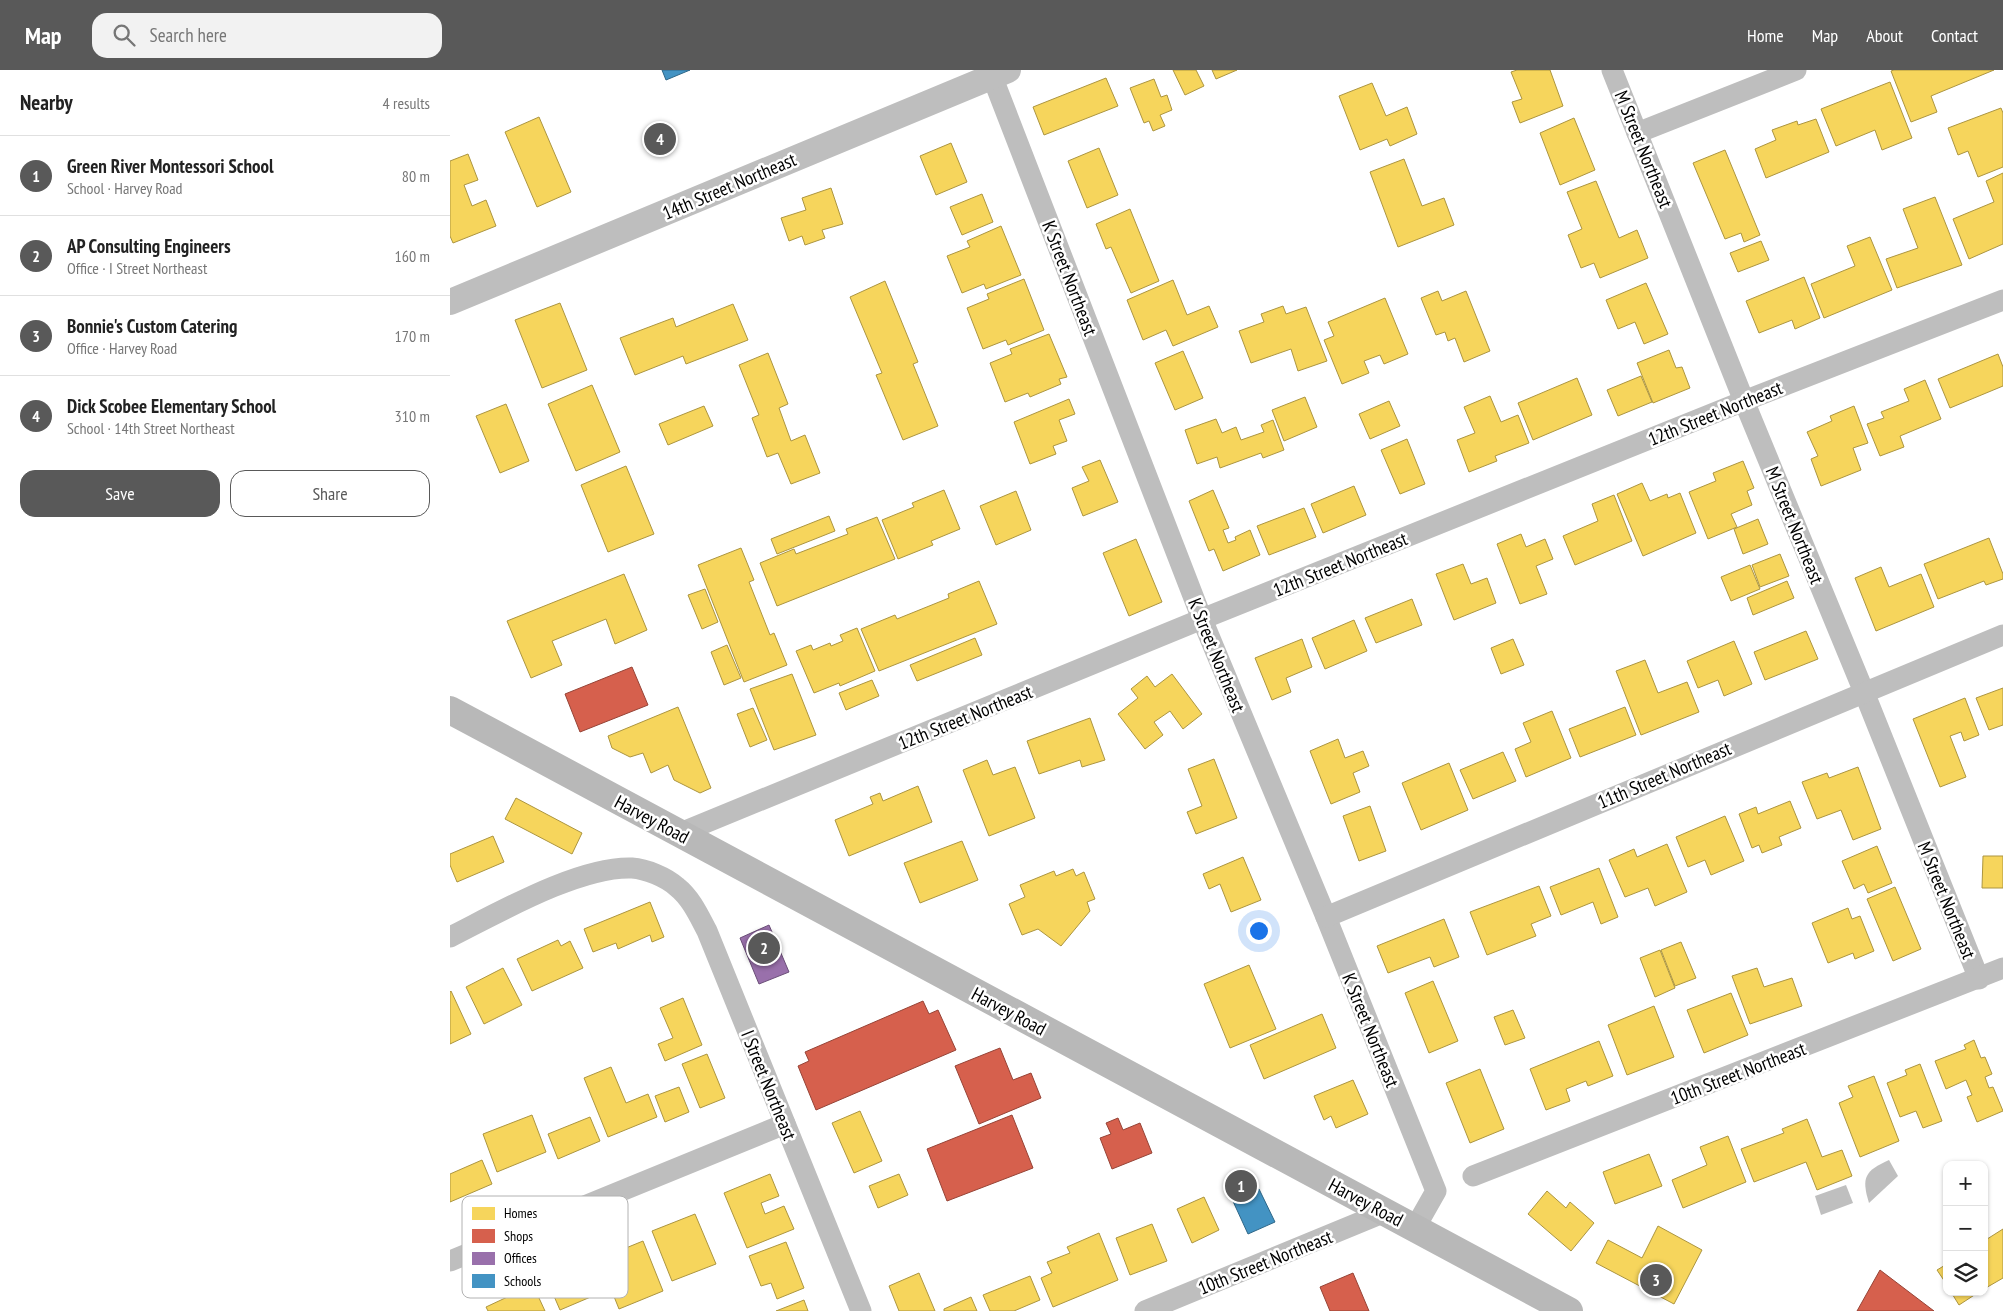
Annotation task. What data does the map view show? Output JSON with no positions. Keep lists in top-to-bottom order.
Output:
{
  "streets": {
    "main road": ["Harvey Road"],
    "street": [
      "M Street Northeast",
      "14th Street Northeast",
      "K Street Northeast",
      "12th Street Northeast",
      "11th Street Northeast",
      "10th Street Northeast",
      "I Street Northeast"
    ]
  },
  "crossings": [
    ["M Street Northeast", "12th Street Northeast"],
    ["M Street Northeast", "11th Street Northeast"],
    ["M Street Northeast", "10th Street Northeast"],
    ["14th Street Northeast", "K Street Northeast"],
    ["K Street Northeast", "12th Street Northeast"],
    ["K Street Northeast", "11th Street Northeast"],
    ["K Street Northeast", "Harvey Road"],
    ["12th Street Northeast", "Harvey Road"],
    ["Harvey Road", "10th Street Northeast"]
  ],
  "legend": [
    "Homes",
    "Shops",
    "Offices",
    "Schools"
  ],
  "page": {
    "header": "Map",
    "search": "Search here",
    "nav": [
      "Home",
      "Map",
      "About",
      "Contact"
    ],
    "heading": ["Nearby", "4 results"],
    "pins": [
      "4",
      "2",
      "1",
      "3"
    ],
    "list": [
      {
        "mark": "1",
        "name": "Green River Montessori School",
        "note": "School · Harvey Road",
        "value": "80 m"
      },
      {
        "mark": "2",
        "name": "AP Consulting Engineers",
        "note": "Office · I Street Northeast",
        "value": "160 m"
      },
      {
        "mark": "3",
        "name": "Bonnie's Custom Catering",
        "note": "Office · Harvey Road",
        "value": "170 m"
      },
      {
        "mark": "4",
        "name": "Dick Scobee Elementary School",
        "note": "School · 14th Street Northeast",
        "value": "310 m"
      }
    ],
    "buttons": ["Save", "Share"],
    "map_buttons": ["+", "−"]
  }
}
